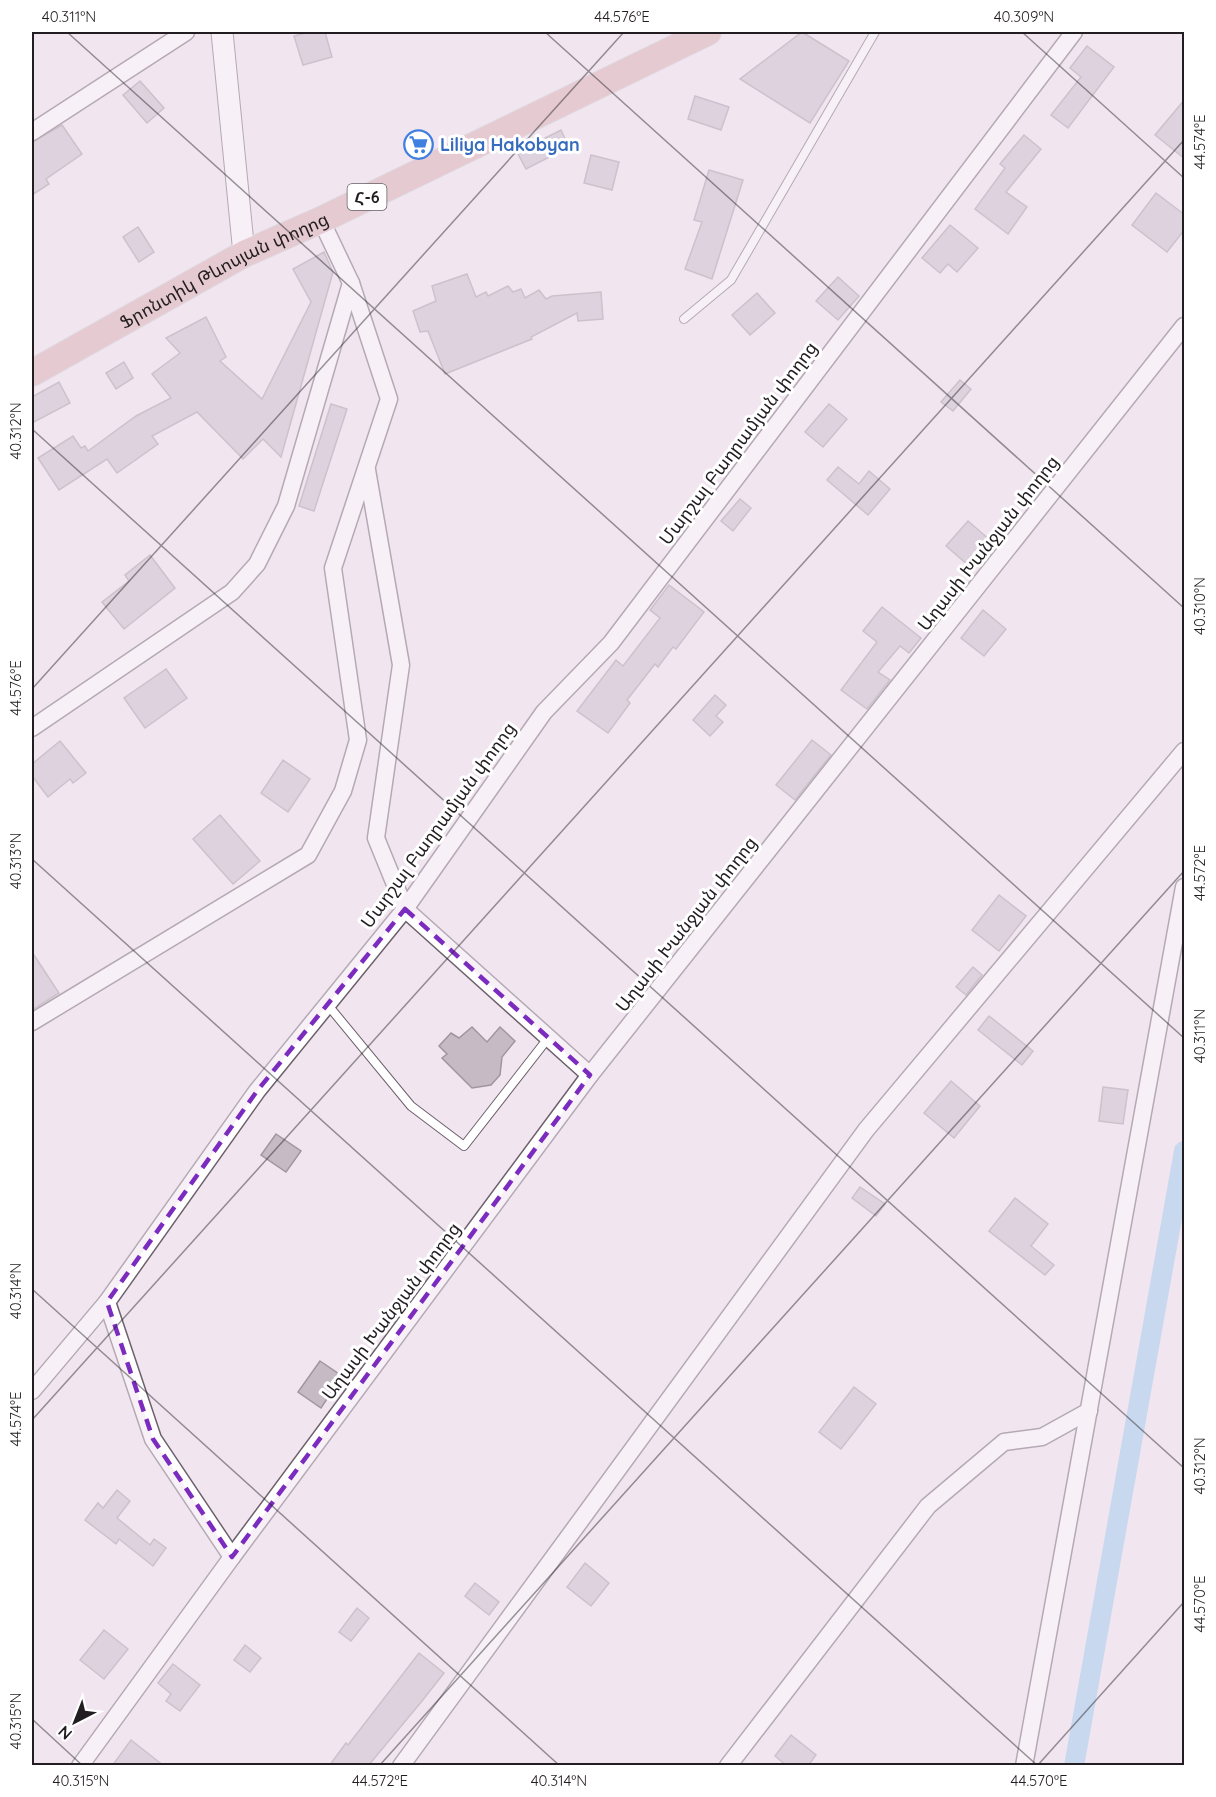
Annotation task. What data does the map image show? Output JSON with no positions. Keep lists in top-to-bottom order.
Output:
{
  "streets": {
    "main road": ["Հ-6", "Ֆրոնտիկ Թևոսյան փողոց"],
    "street": ["Մարշալ Բաղրամյան փողոց", "Աղասի Խանջյան փողոց"]
  },
  "places": {
    "supermarket": ["Liliya Hakobyan"]
  },
  "north": "bottom left",
  "coordinates": [
    "40.311°N",
    "44.576°E",
    "40.309°N",
    "44.574°E",
    "40.312°N",
    "40.310°N",
    "40.313°N",
    "44.572°E",
    "40.314°N",
    "44.570°E",
    "40.315°N"
  ]
}
